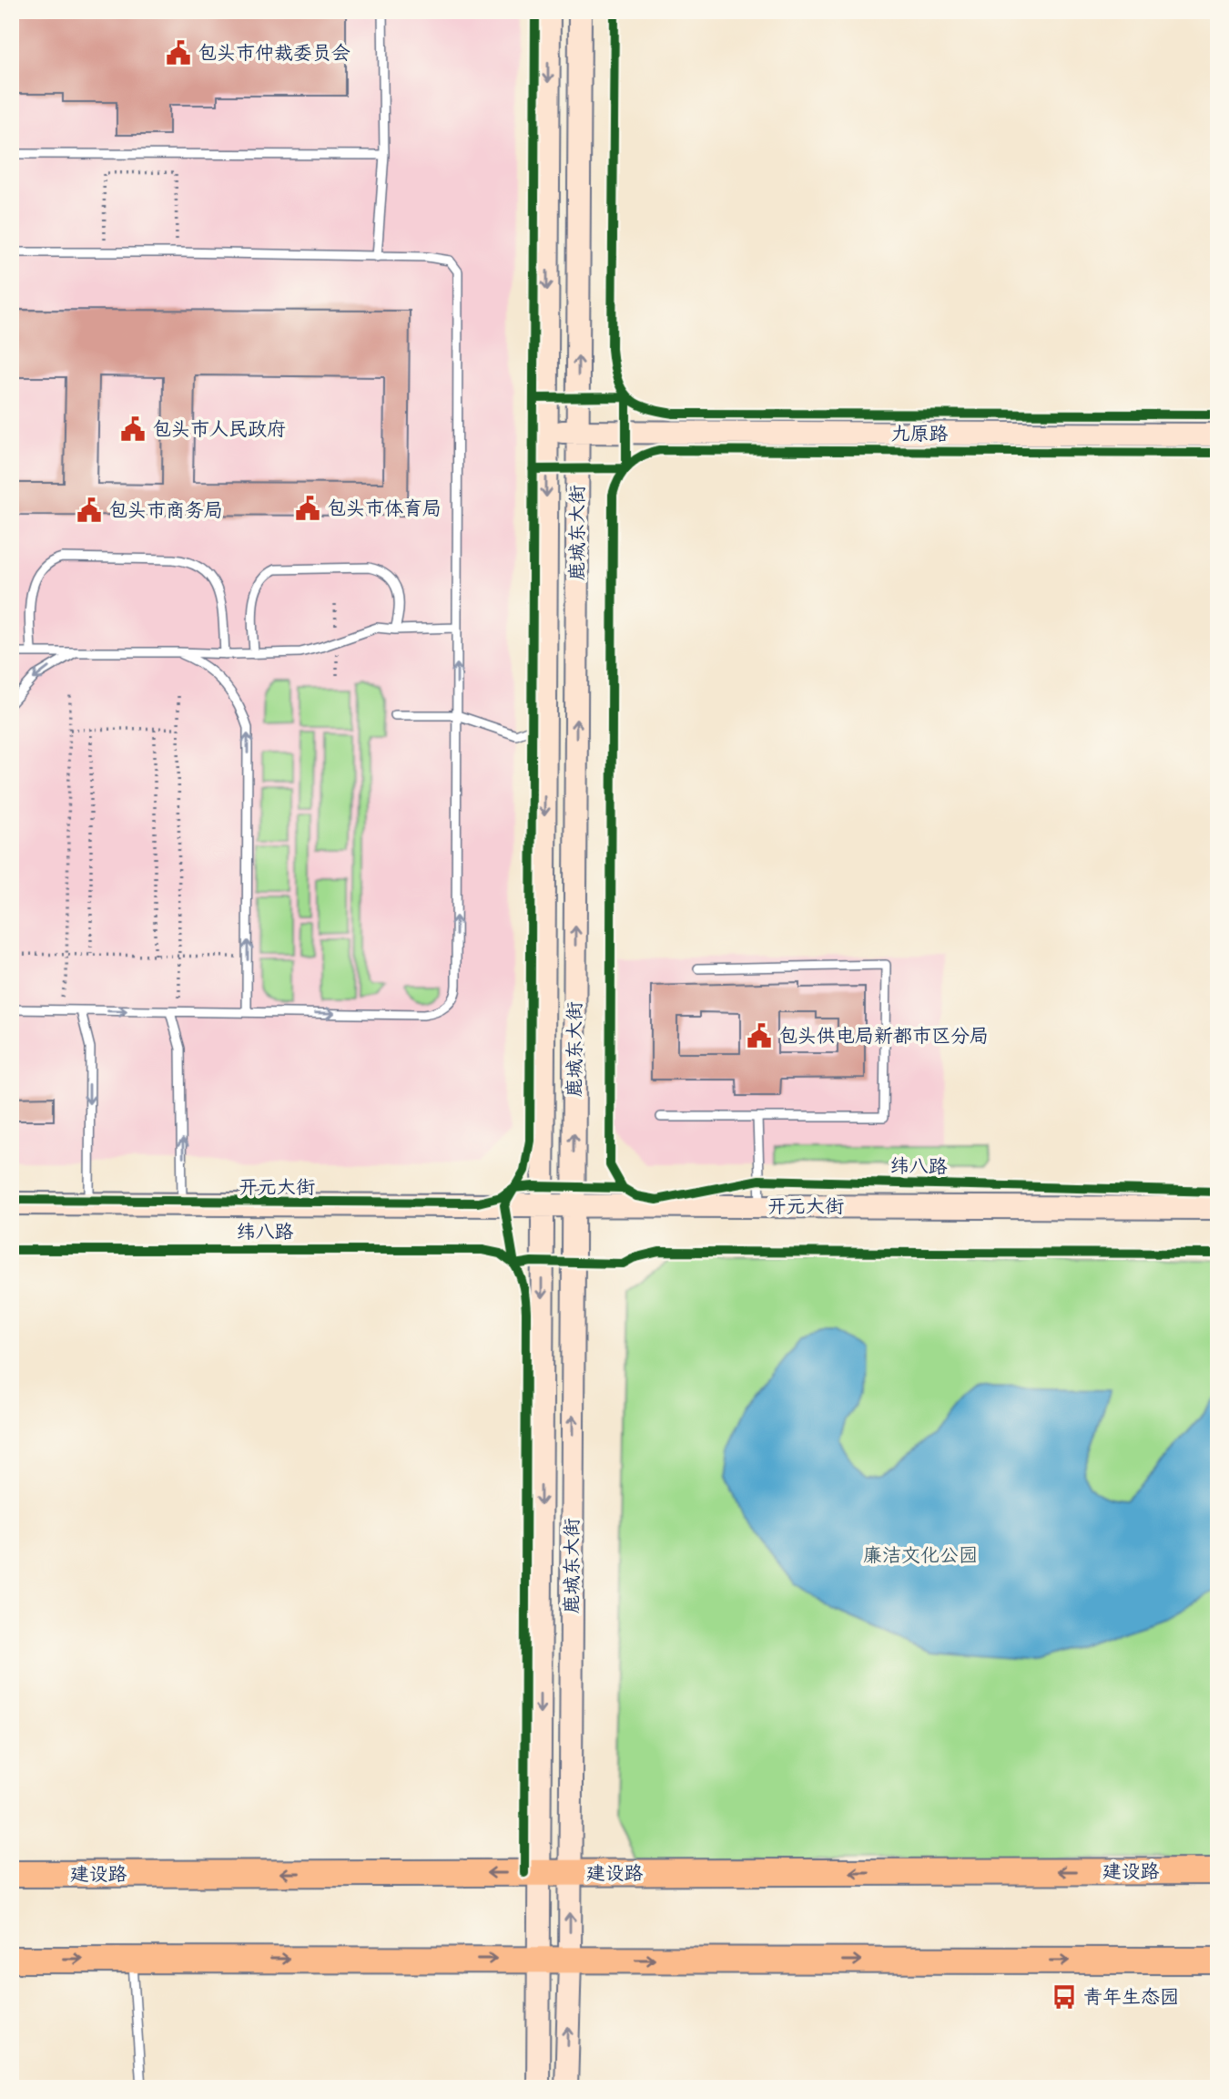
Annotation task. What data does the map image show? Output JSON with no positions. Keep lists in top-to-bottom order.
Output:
{
  "streets": {
    "main road": [
      "九原路",
      "鹿城东大街",
      "开元大街",
      "建设路"
    ],
    "cycle path": ["纬八路"]
  },
  "crossings": [
    ["九原路", "鹿城东大街"],
    ["鹿城东大街", "开元大街"],
    ["鹿城东大街", "建设路"]
  ],
  "parks": ["廉洁文化公园"],
  "places": {
    "public building": [
      "包头市仲裁委员会",
      "包头市人民政府",
      "包头市体育局",
      "包头市商务局",
      "包头供电局新都市区分局"
    ],
    "bus stop": ["青年生态园"]
  }
}
